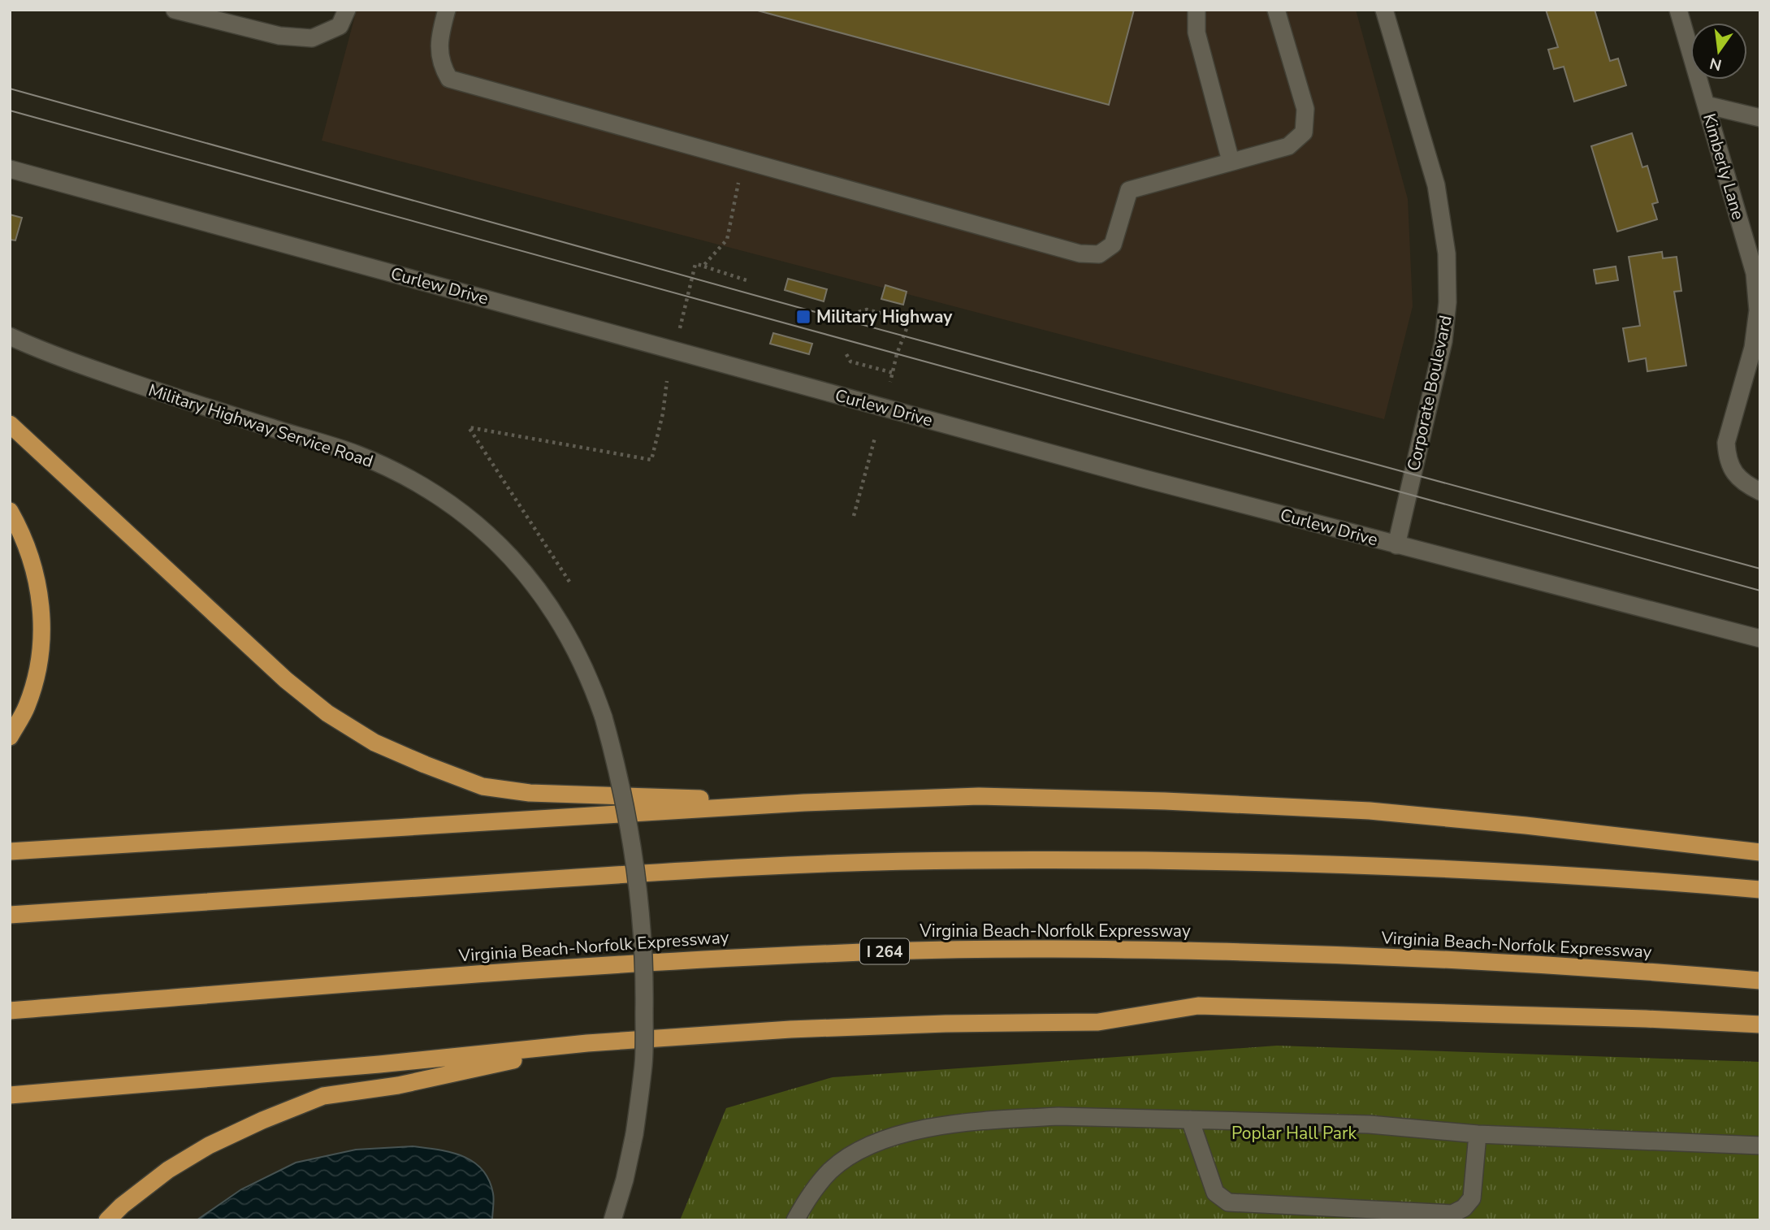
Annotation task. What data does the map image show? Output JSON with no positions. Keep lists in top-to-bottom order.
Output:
{
  "streets": {
    "highway": ["Virginia Beach-Norfolk Expressway", "I 264"],
    "street": [
      "Kimberly Lane",
      "Curlew Drive",
      "Corporate Boulevard",
      "Military Highway Service Road"
    ]
  },
  "crossings": [
    ["Curlew Drive", "Corporate Boulevard"]
  ],
  "parks": ["Poplar Hall Park"],
  "places": {
    "transit": ["Military Highway"]
  },
  "north": "bottom"
}
